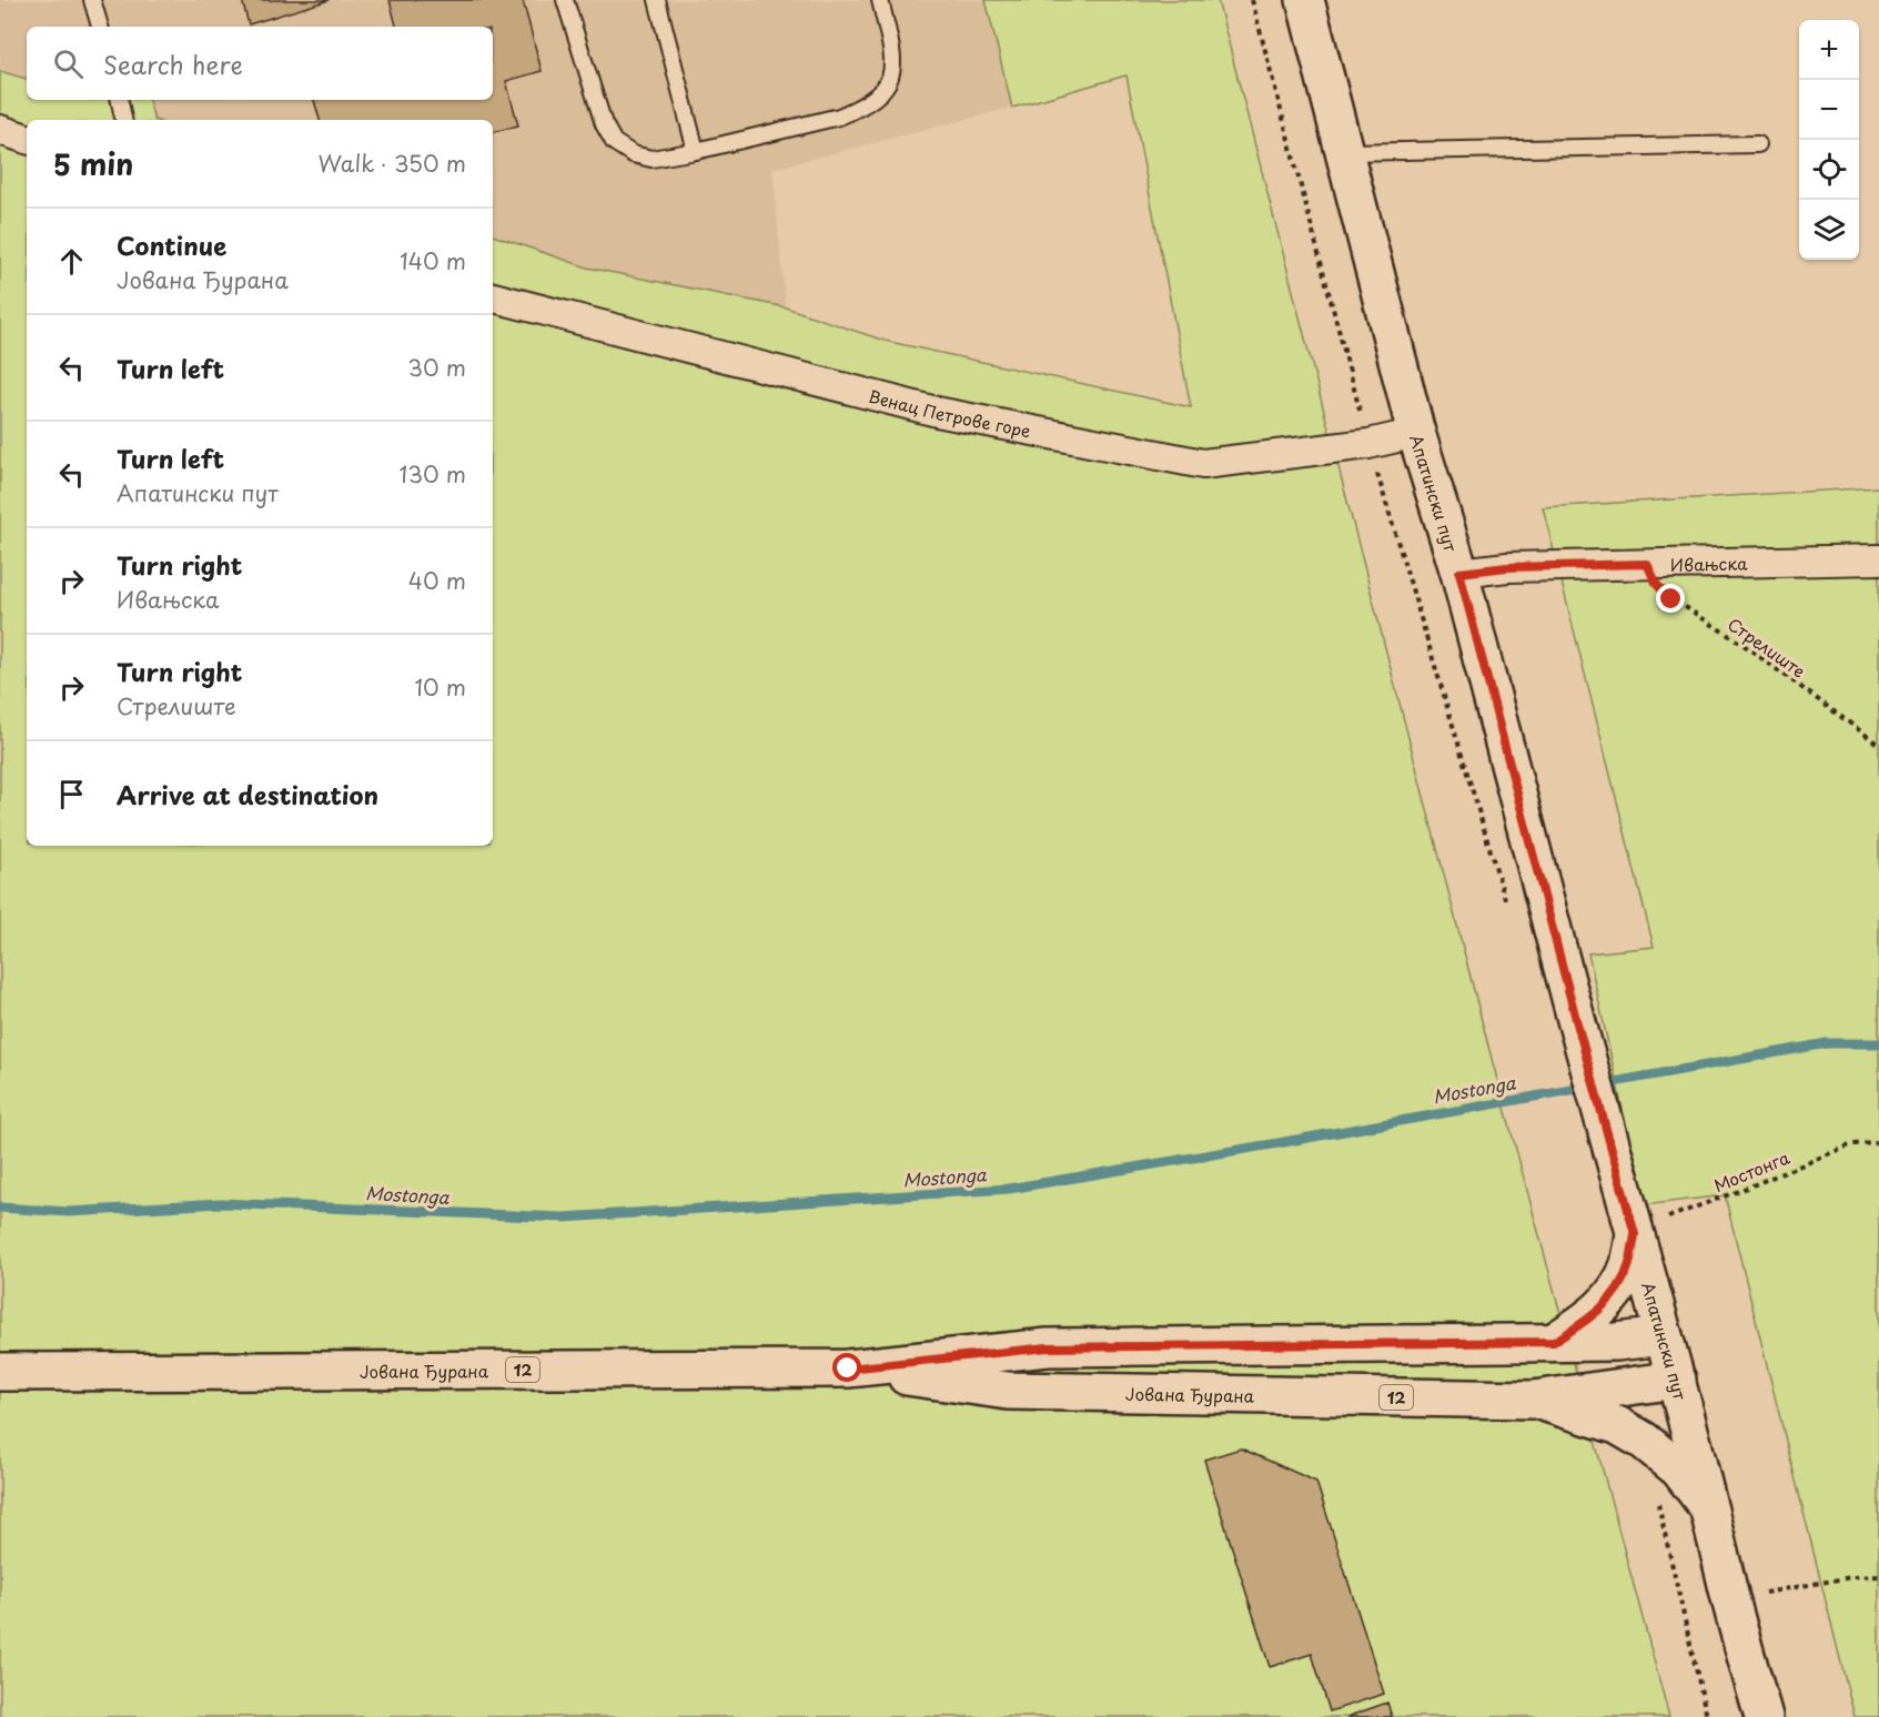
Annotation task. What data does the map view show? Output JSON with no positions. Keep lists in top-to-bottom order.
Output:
{
  "streets": {
    "main road": ["Апатински пут", "Јована Ђурана", "12"],
    "street": ["Венац Петрове горе", "Ивањска"],
    "path": ["Стрелиште", "Мостонга"]
  },
  "crossings": [
    ["Венац Петрове горе", "Апатински пут"],
    ["Апатински пут", "Ивањска"],
    ["Апатински пут", "Мостонга"],
    ["Апатински пут", "Јована Ђурана"],
    ["Апатински пут", "12"],
    ["Ивањска", "Стрелиште"],
    ["Јована Ђурана", "12"]
  ],
  "water": ["Mostonga"],
  "page": {
    "map_buttons": ["+", "−"],
    "search": "Search here",
    "heading": ["5 min", "Walk · 350 m"],
    "list": [
      ["Continue", "Јована Ђурана", "140 m"],
      ["Turn left", "30 m"],
      ["Turn left", "Апатински пут", "130 m"],
      ["Turn right", "Ивањска", "40 m"],
      ["Turn right", "Стрелиште", "10 m"],
      "Arrive at destination"
    ]
  }
}
